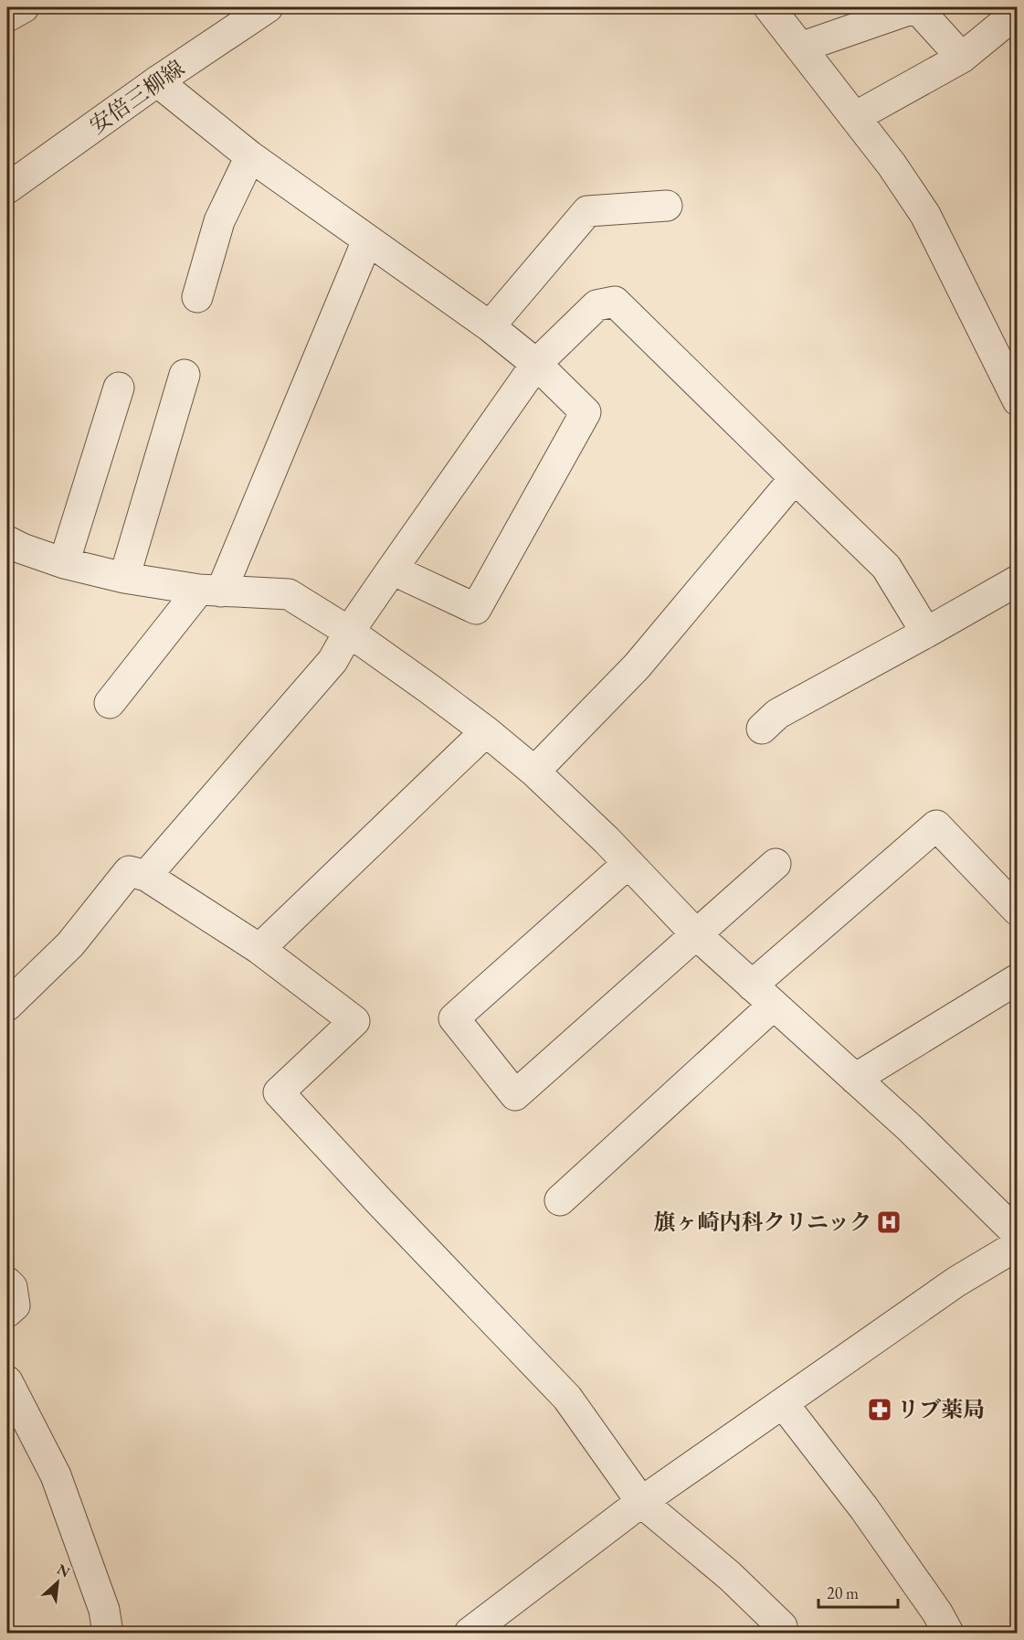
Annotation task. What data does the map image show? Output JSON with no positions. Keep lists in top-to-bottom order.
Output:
{
  "streets": {
    "street": ["安倍三柳線"]
  },
  "places": {
    "hospital": ["旗ヶ崎内科クリニック"],
    "pharmacy": ["リブ薬局"]
  },
  "scale_bar": "20 m",
  "north": "top right"
}
